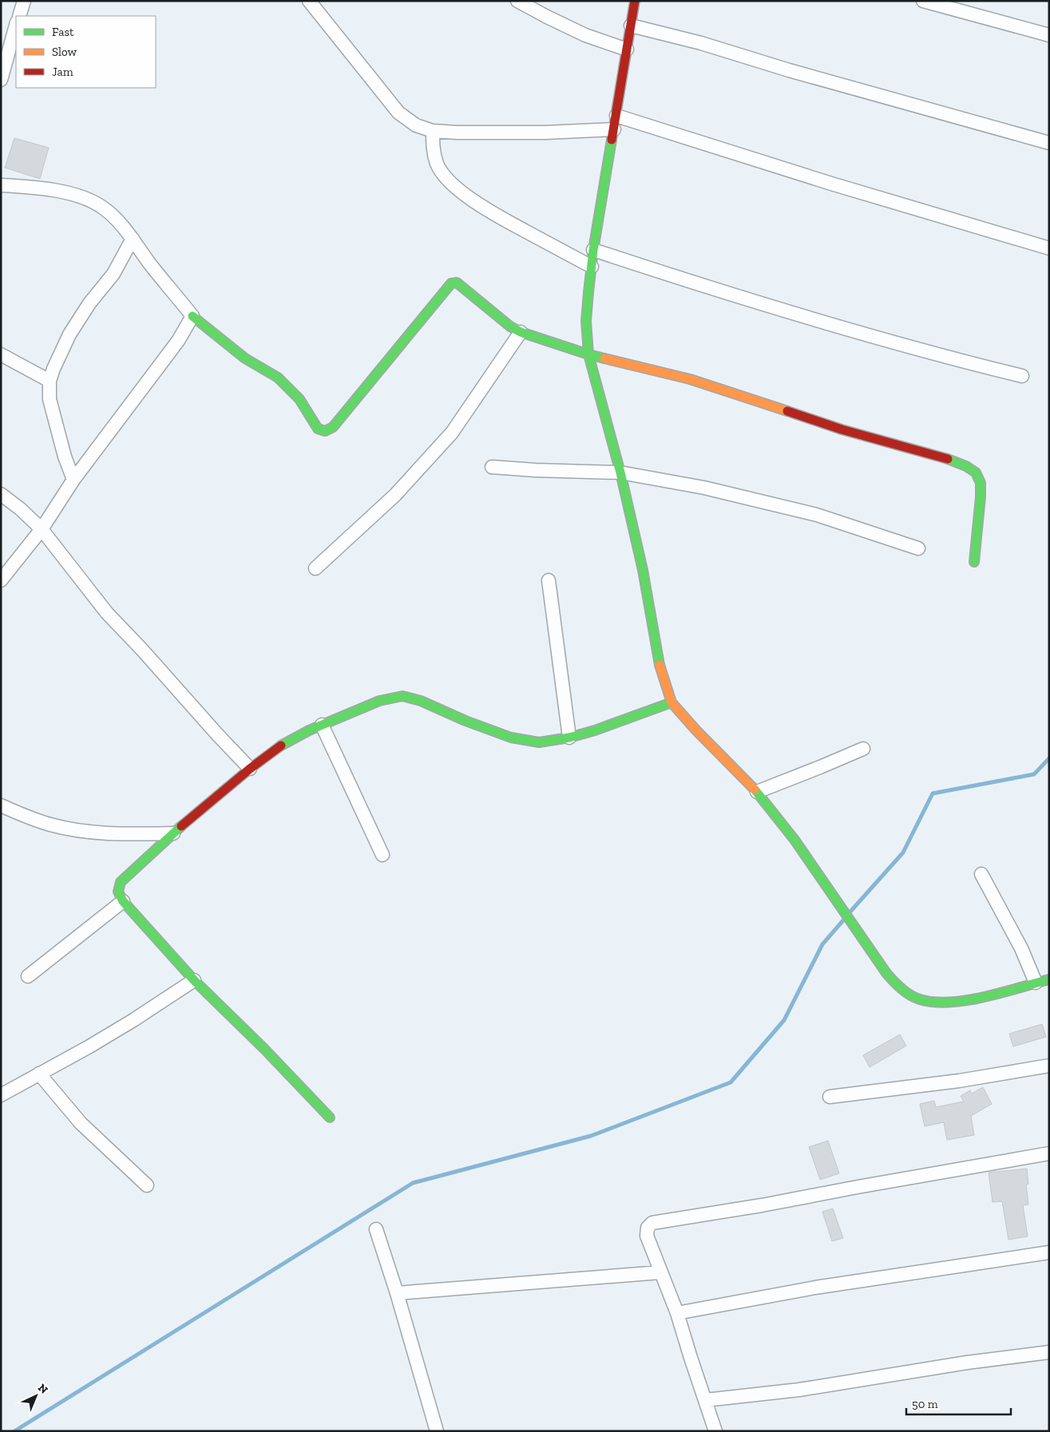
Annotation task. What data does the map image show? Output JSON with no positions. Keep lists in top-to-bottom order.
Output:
{
  "legend": ["Fast", "Slow", "Jam"],
  "scale_bar": "50 m",
  "north": "top right"
}
